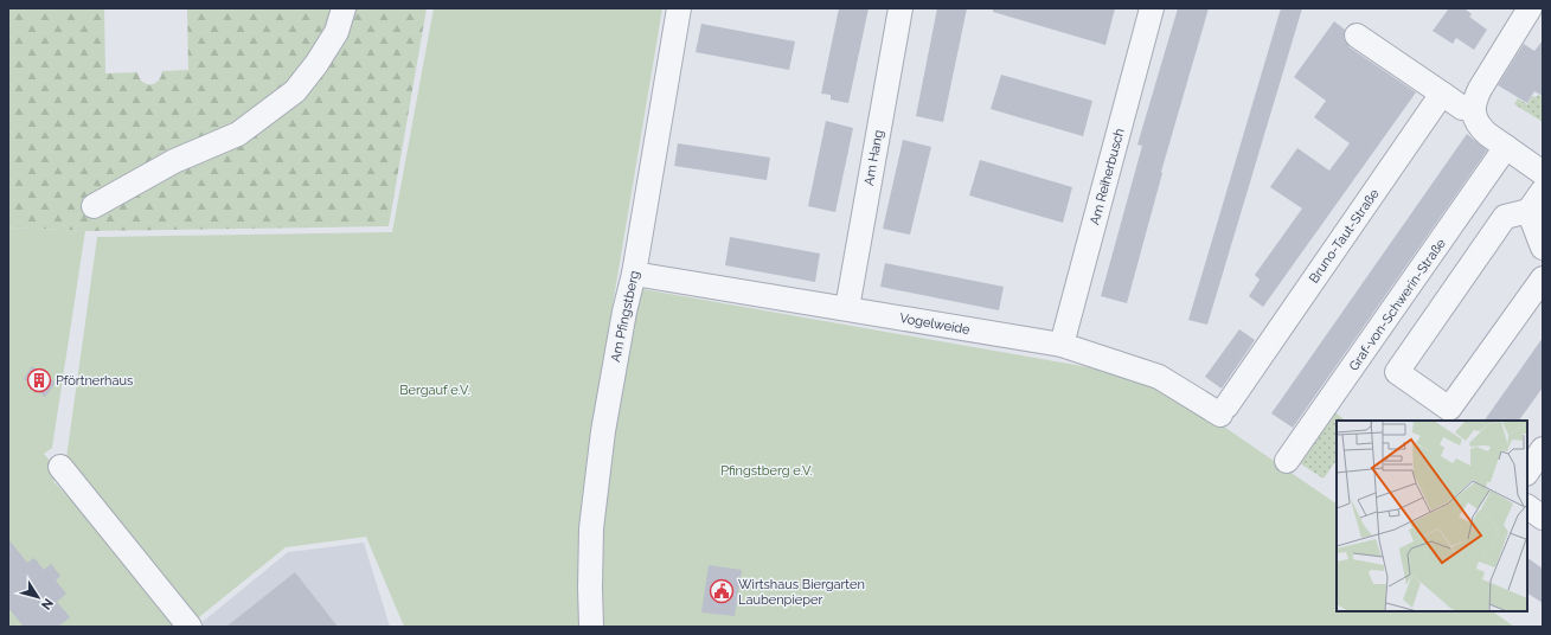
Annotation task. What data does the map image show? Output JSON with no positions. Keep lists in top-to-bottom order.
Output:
{
  "streets": {
    "street": [
      "Am Hang",
      "Am Reiherbusch",
      "Bruno-Taut-Straße",
      "Graf-von-Schwerin-Straße",
      "Am Pfingstberg",
      "Vogelweide"
    ]
  },
  "crossings": [
    ["Am Hang", "Vogelweide"],
    ["Am Reiherbusch", "Vogelweide"],
    ["Bruno-Taut-Straße", "Vogelweide"],
    ["Am Pfingstberg", "Vogelweide"]
  ],
  "parks": ["Bergauf e.V.", "Pfingstberg e.V."],
  "places": {
    "building": ["Pförtnerhaus"],
    "public building": ["Wirtshaus Biergarten Laubenpieper"]
  },
  "north": "bottom right"
}
